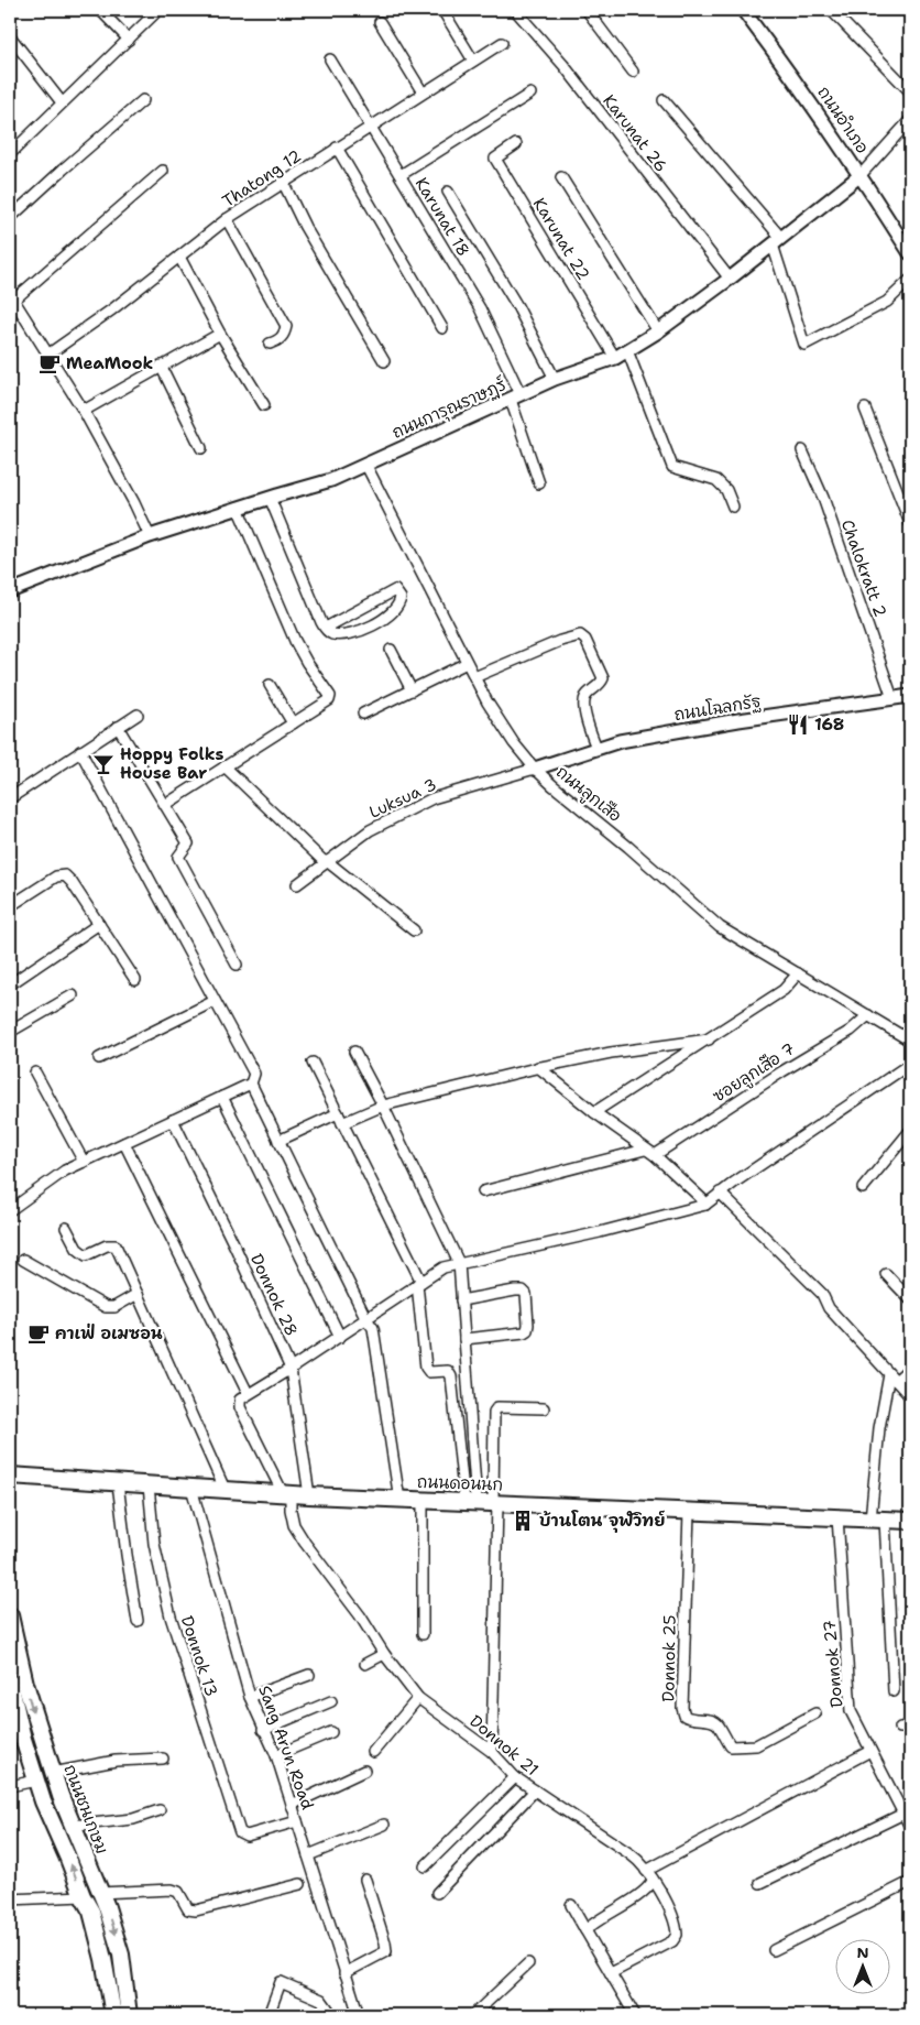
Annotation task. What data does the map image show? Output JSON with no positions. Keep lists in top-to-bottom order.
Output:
{
  "streets": {
    "main road": ["ถนนดอนนก", "ถนนชนเกษม"],
    "street": [
      "ถนนอำเภอ",
      "Karunat 26",
      "Thatong 12",
      "Karunat 18",
      "Karunat 22",
      "ถนนการุณราษฏร์",
      "Chalokratt 2",
      "ถนนโฉลกรัฐ",
      "ถนนลูกเสือ",
      "Luksua 3",
      "ซอยลูกเสือ 7",
      "Donnok 28",
      "Donnok 13",
      "Donnok 25",
      "Donnok 27",
      "Donnok 21",
      "Sang Arun Road"
    ]
  },
  "crossings": [
    ["ถนนอำเภอ", "ถนนการุณราษฏร์"],
    ["Karunat 26", "ถนนการุณราษฏร์"],
    ["Thatong 12", "Karunat 18"],
    ["Karunat 18", "ถนนการุณราษฏร์"],
    ["Karunat 22", "ถนนการุณราษฏร์"],
    ["ถนนการุณราษฏร์", "ถนนลูกเสือ"],
    ["Chalokratt 2", "ถนนโฉลกรัฐ"],
    ["ถนนโฉลกรัฐ", "ถนนลูกเสือ"],
    ["ถนนโฉลกรัฐ", "Luksua 3"],
    ["ถนนลูกเสือ", "Luksua 3"],
    ["ถนนลูกเสือ", "ซอยลูกเสือ 7"],
    ["Donnok 28", "ถนนดอนนก"],
    ["ถนนดอนนก", "Donnok 13"],
    ["ถนนดอนนก", "Donnok 25"],
    ["ถนนดอนนก", "Donnok 27"],
    ["ถนนดอนนก", "Donnok 21"],
    ["ถนนดอนนก", "Sang Arun Road"],
    ["Donnok 13", "Sang Arun Road"]
  ],
  "places": {
    "cafe": ["MeaMook", "คาเฟ่ อเมซอน"],
    "restaurant": ["168"],
    "bar": ["Hoppy Folks House Bar"],
    "building": ["บ้านโตน จุฬวิทย์"]
  },
  "north": "top"
}
